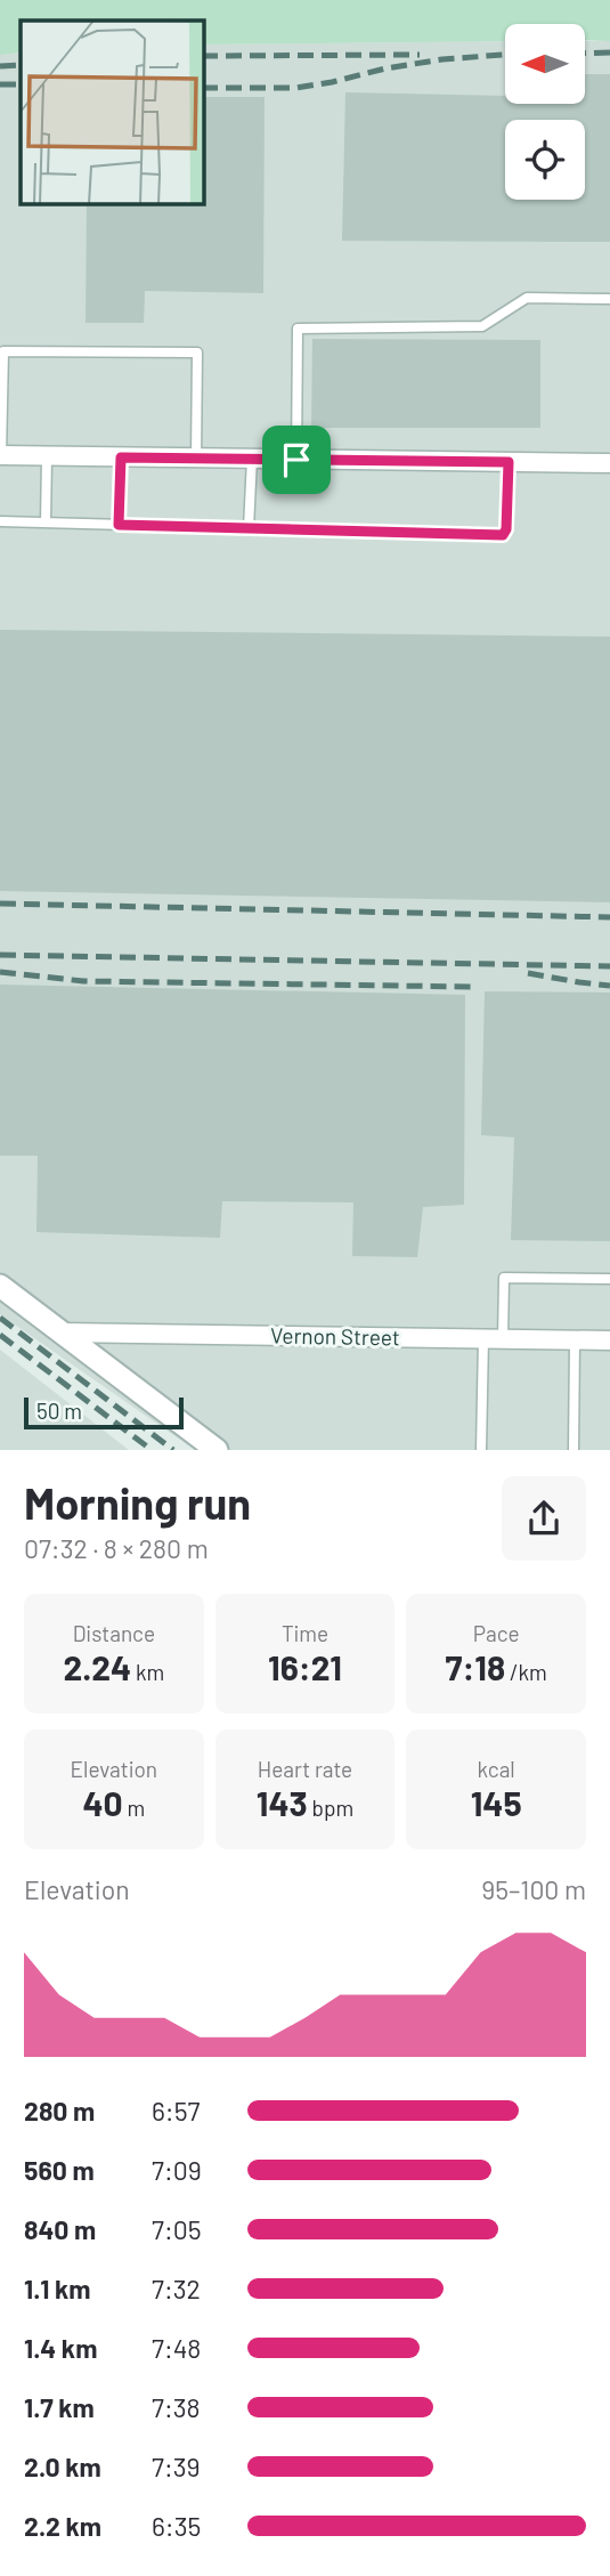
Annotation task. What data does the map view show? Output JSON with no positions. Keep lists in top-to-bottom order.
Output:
{
  "streets": {
    "street": ["Vernon Street"]
  },
  "scale_bar": "50 m",
  "north": "left",
  "page": {
    "scale": "50 m",
    "heading": ["Morning run", "07:32 · 8 × 280 m"],
    "stats": [
      ["Distance", "2.24 km"],
      ["Time", "16:21"],
      ["Pace", "7:18 /km"],
      ["Elevation", "40 m"],
      ["Heart rate", "143 bpm"],
      ["kcal", "145"]
    ],
    "chart": ["Elevation", "95–100 m"],
    "list": [
      {
        "name": "280 m",
        "note": "6:57"
      },
      {
        "name": "560 m",
        "note": "7:09"
      },
      {
        "name": "840 m",
        "note": "7:05"
      },
      {
        "name": "1.1 km",
        "note": "7:32"
      },
      {
        "name": "1.4 km",
        "note": "7:48"
      },
      {
        "name": "1.7 km",
        "note": "7:38"
      },
      {
        "name": "2.0 km",
        "note": "7:39"
      },
      {
        "name": "2.2 km",
        "note": "6:35"
      }
    ]
  }
}
